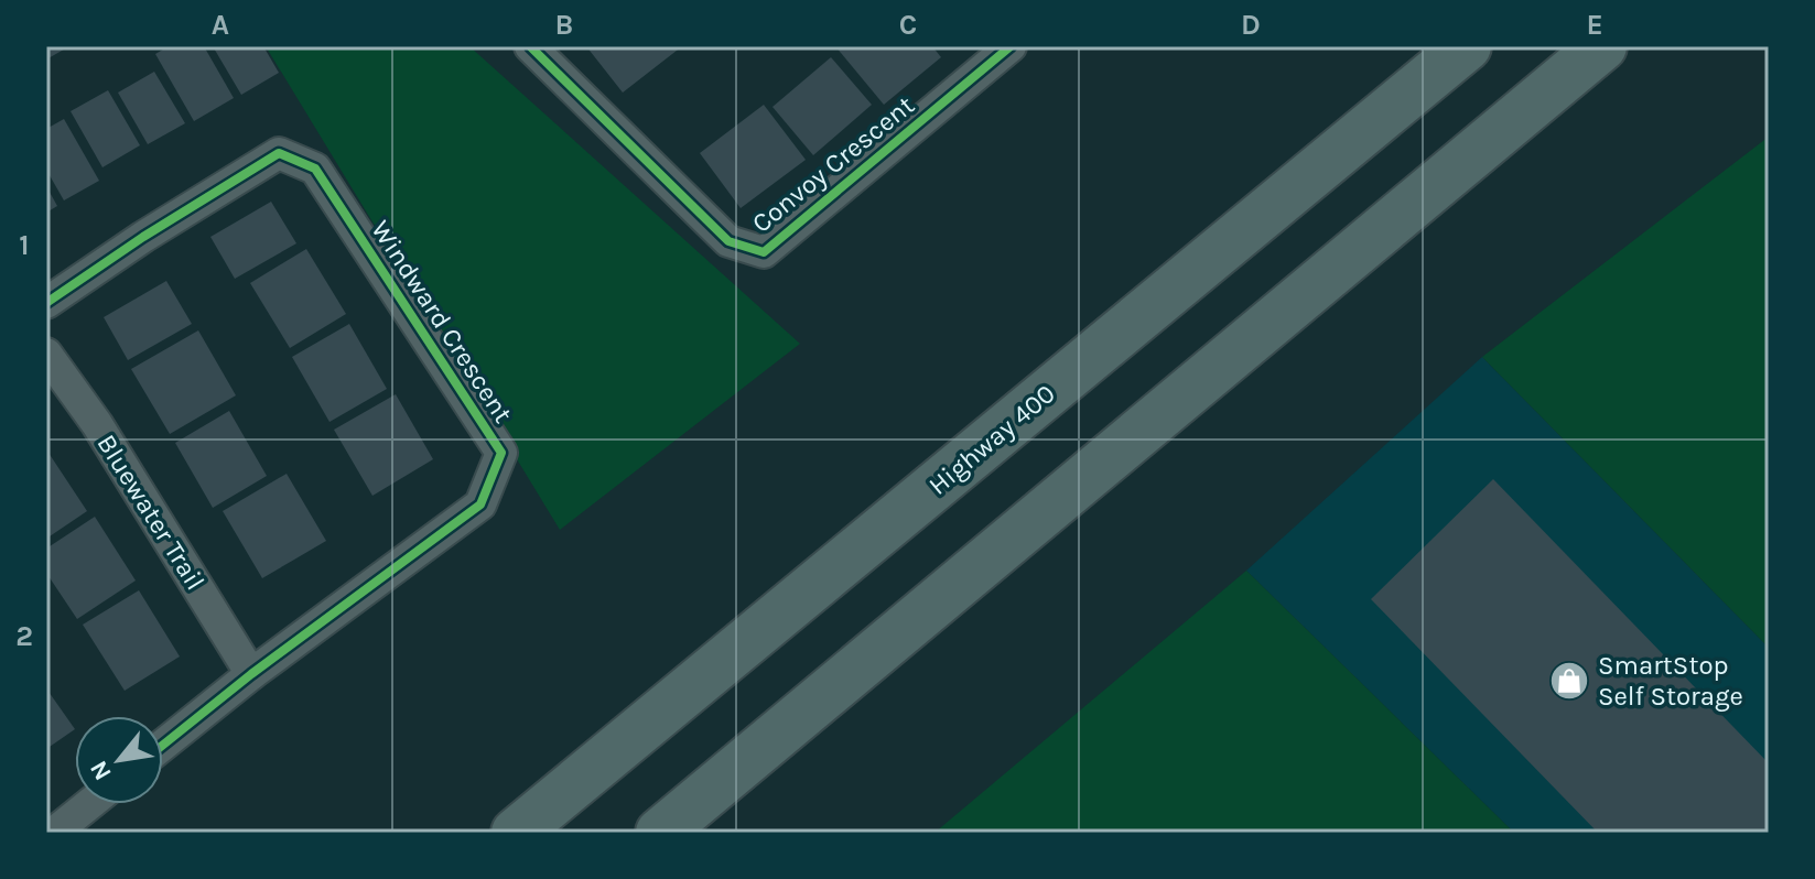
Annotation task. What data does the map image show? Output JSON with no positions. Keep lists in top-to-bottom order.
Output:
{
  "streets": {
    "highway": ["Highway 400"],
    "street": ["Convoy Crescent", "Windward Crescent", "Bluewater Trail"]
  },
  "crossings": [
    ["Windward Crescent", "Bluewater Trail"]
  ],
  "places": {
    "shop": ["SmartStop Self Storage"]
  },
  "north": "bottom left",
  "grid": {
    "columns": [
      "A",
      "B",
      "C",
      "D",
      "E"
    ],
    "rows": ["1", "2"]
  }
}
